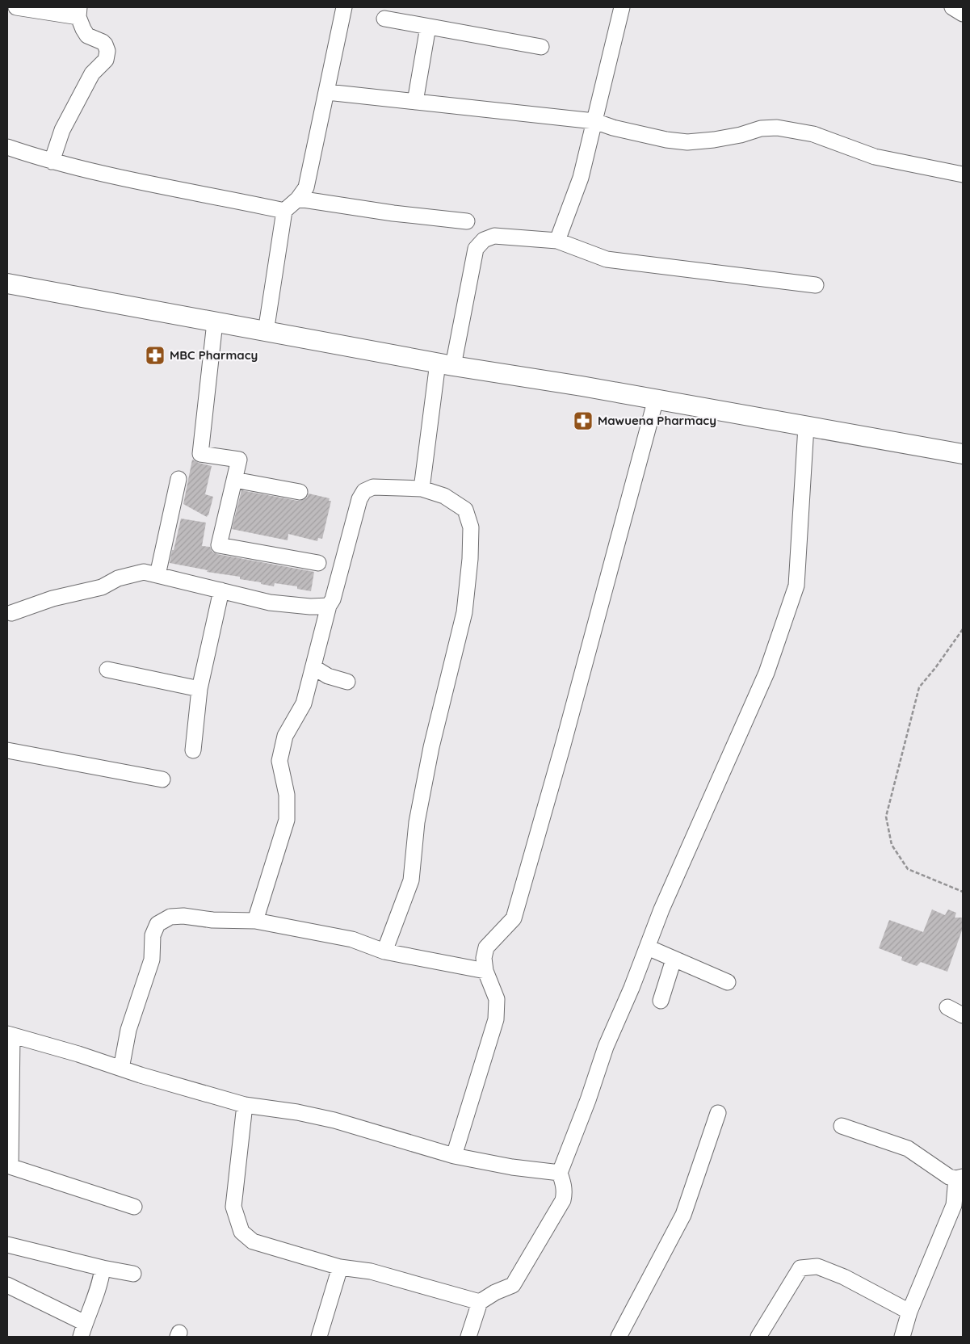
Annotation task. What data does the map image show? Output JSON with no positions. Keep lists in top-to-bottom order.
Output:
{
  "places": {
    "pharmacy": ["MBC Pharmacy", "Mawuena Pharmacy"]
  }
}
